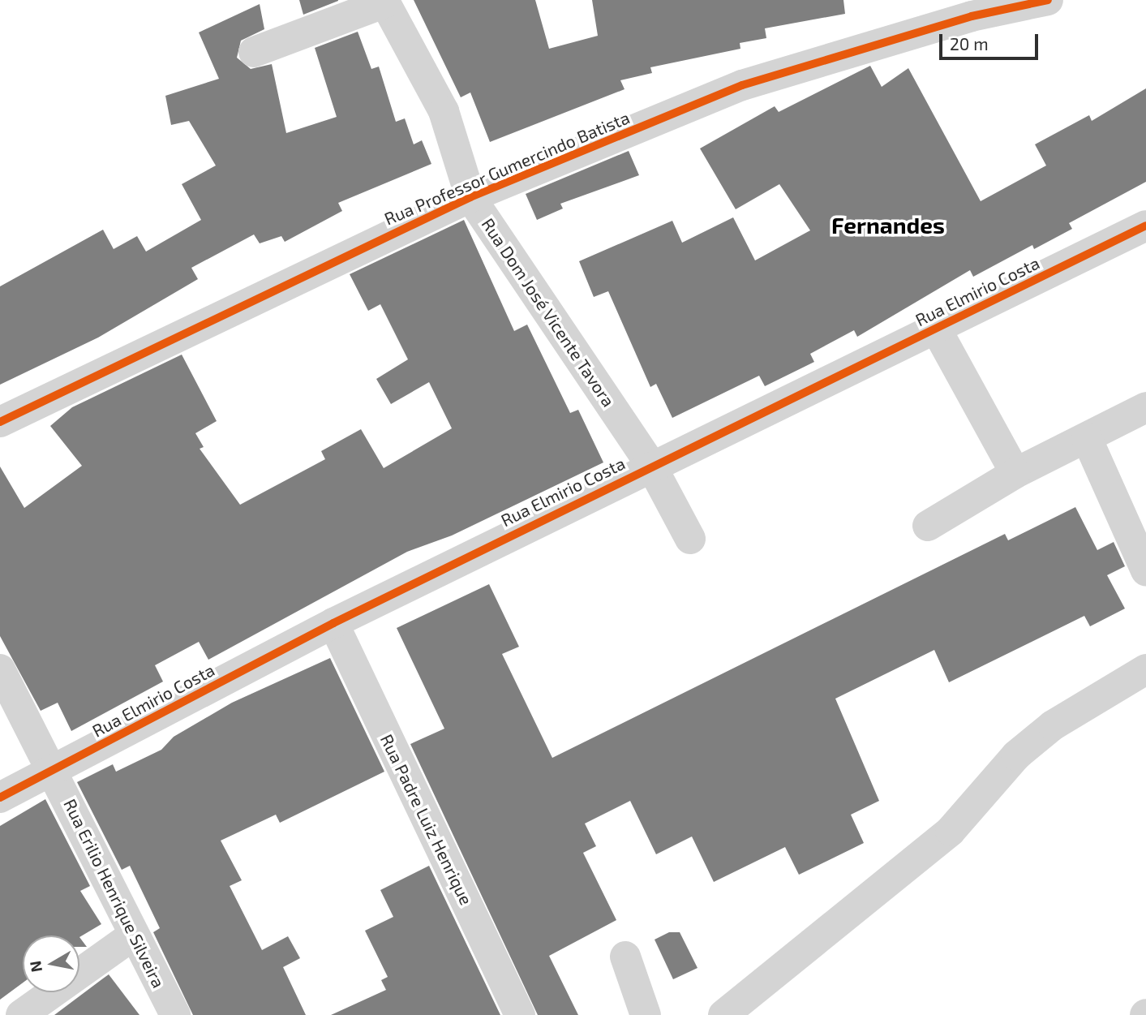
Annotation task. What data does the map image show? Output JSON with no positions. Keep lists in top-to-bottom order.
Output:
{
  "streets": {
    "street": [
      "Rua Professor Gumercindo Batista",
      "Rua Elmirio Costa",
      "Rua Dom José Vicente Tavora",
      "Rua Padre Luiz Henrique",
      "Rua Erilio Henrique Silveira"
    ]
  },
  "crossings": [
    ["Rua Professor Gumercindo Batista", "Rua Dom José Vicente Tavora"],
    ["Rua Elmirio Costa", "Rua Dom José Vicente Tavora"],
    ["Rua Elmirio Costa", "Rua Padre Luiz Henrique"],
    ["Rua Elmirio Costa", "Rua Erilio Henrique Silveira"]
  ],
  "districts": ["Fernandes"],
  "scale_bar": "20 m",
  "north": "left"
}
